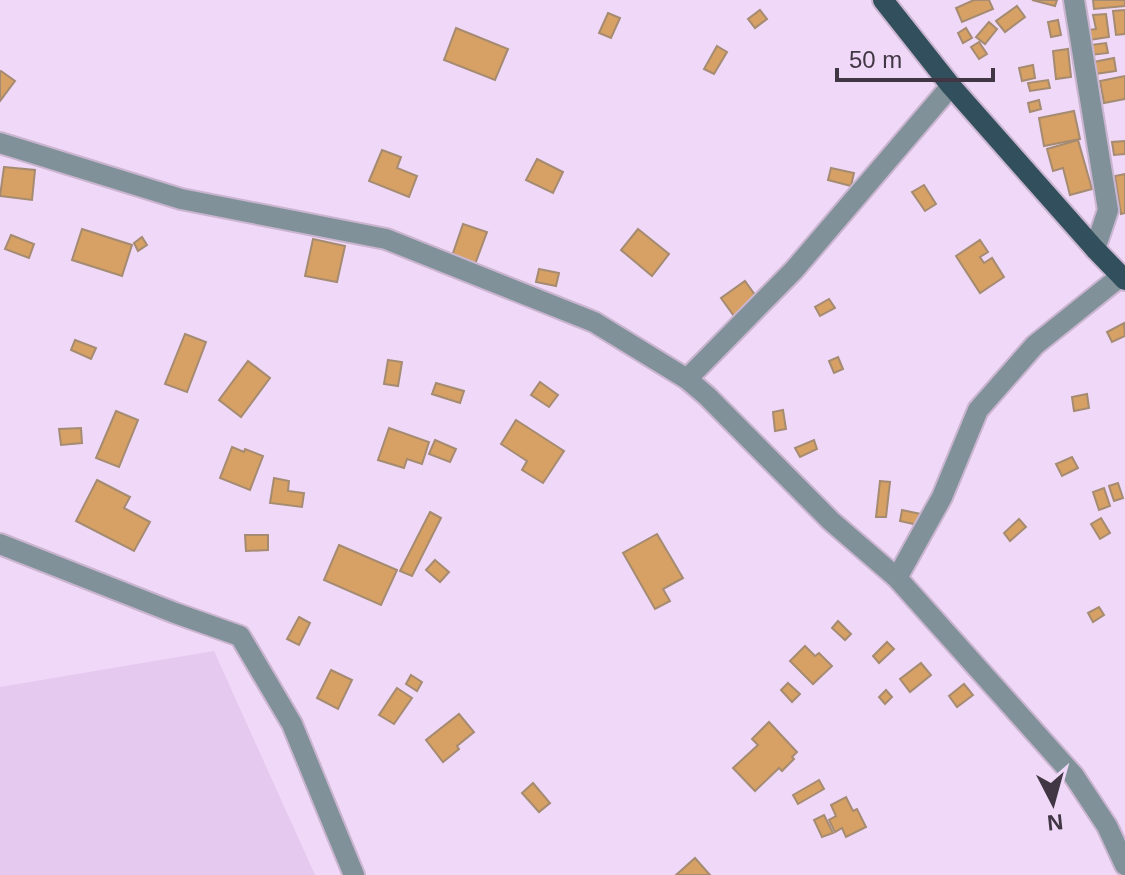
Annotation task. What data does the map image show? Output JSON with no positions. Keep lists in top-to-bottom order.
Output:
{
  "scale_bar": "50 m",
  "north": "bottom"
}
